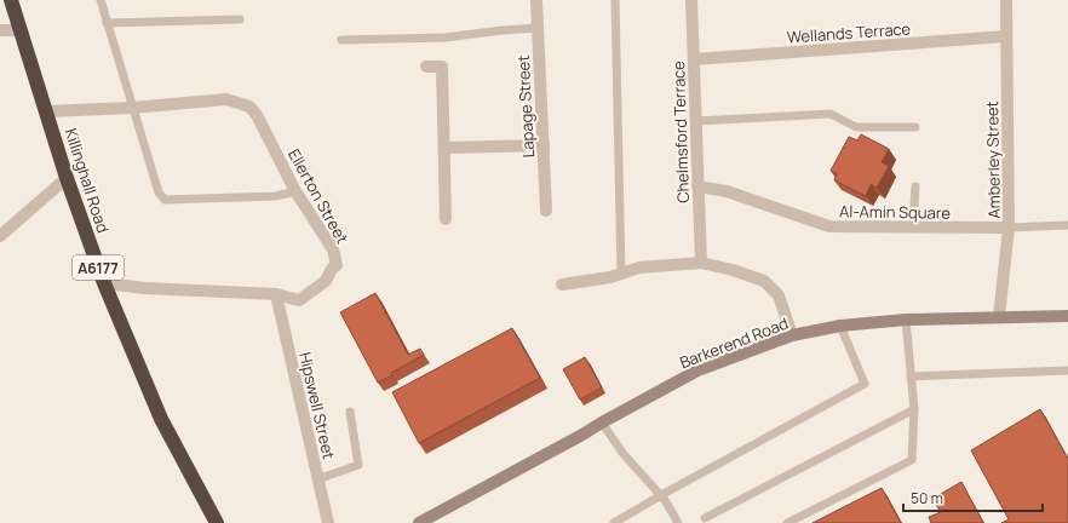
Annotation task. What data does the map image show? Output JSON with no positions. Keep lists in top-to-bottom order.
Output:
{
  "streets": {
    "highway": ["Killinghall Road", "A6177"],
    "main road": ["Barkerend Road"],
    "street": [
      "Wellands Terrace",
      "Lapage Street",
      "Chelmsford Terrace",
      "Amberley Street",
      "Ellerton Street",
      "Al-Amin Square",
      "Hipswell Street"
    ]
  },
  "crossings": [
    ["Wellands Terrace", "Chelmsford Terrace"],
    ["Wellands Terrace", "Amberley Street"],
    ["Chelmsford Terrace", "Al-Amin Square"],
    ["Amberley Street", "Al-Amin Square"],
    ["Amberley Street", "Barkerend Road"],
    ["Killinghall Road", "Ellerton Street"],
    ["Ellerton Street", "Hipswell Street"]
  ],
  "scale_bar": "50 m"
}
